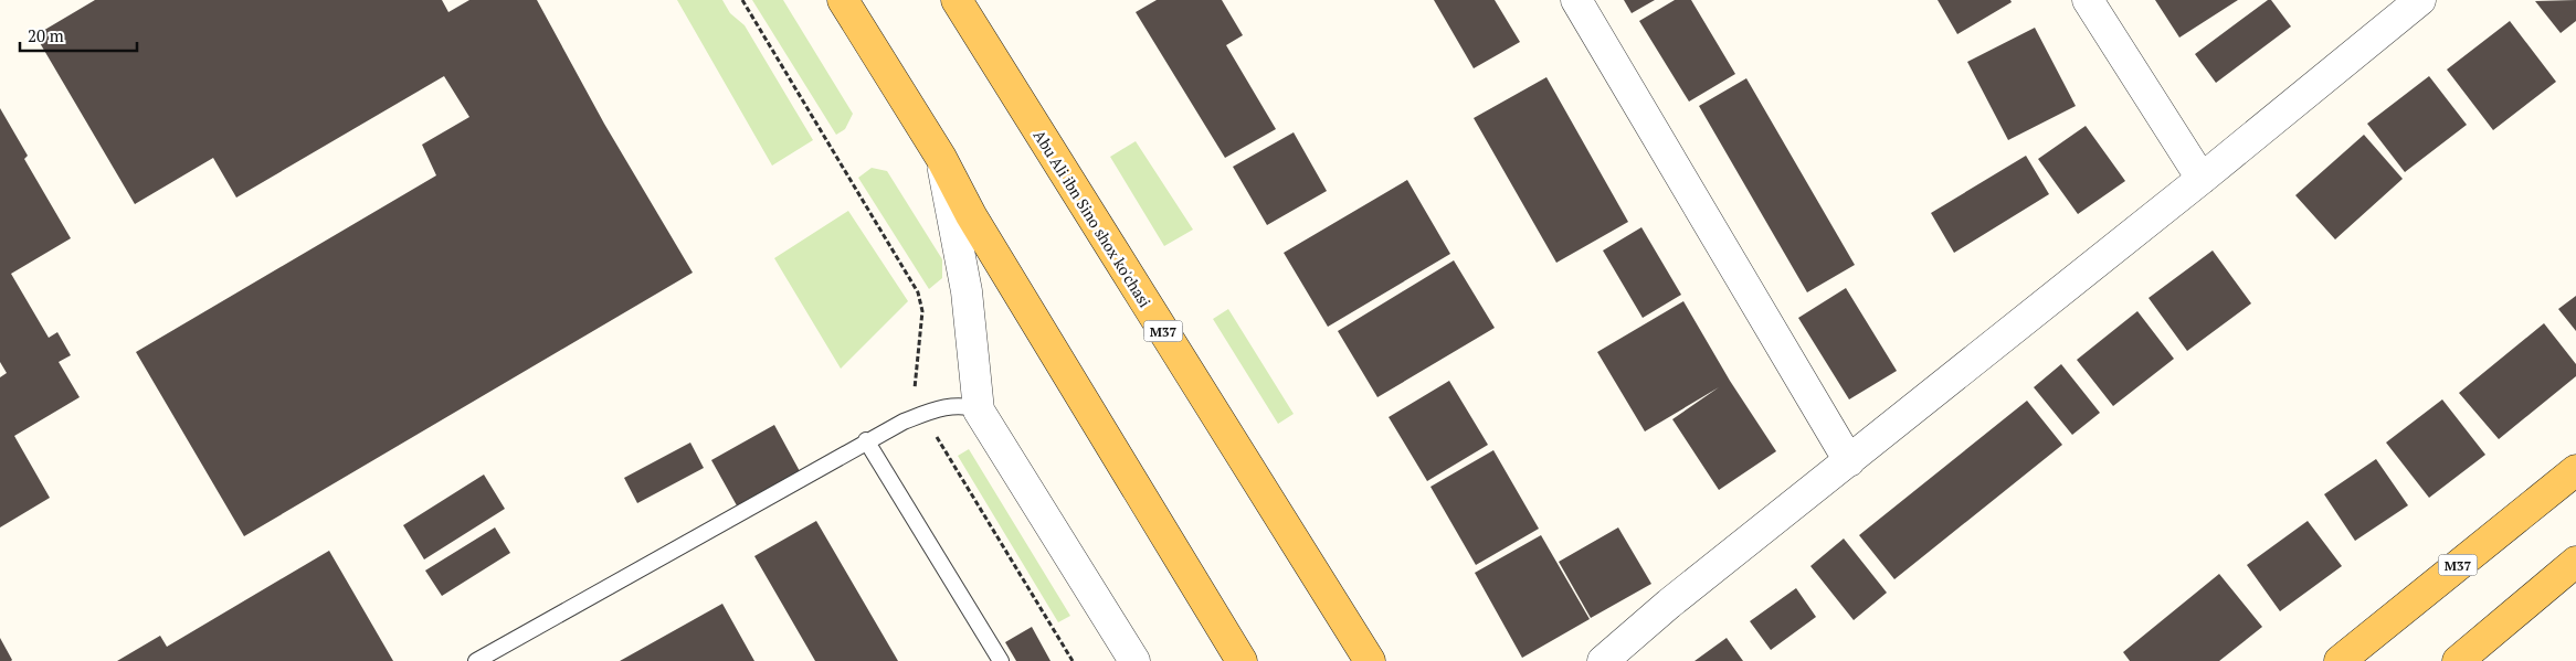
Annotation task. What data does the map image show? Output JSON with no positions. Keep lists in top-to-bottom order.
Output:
{
  "streets": {
    "main road": ["Abu Ali ibn Sino shox ko'chasi", "M37"]
  },
  "scale_bar": "20 m"
}
